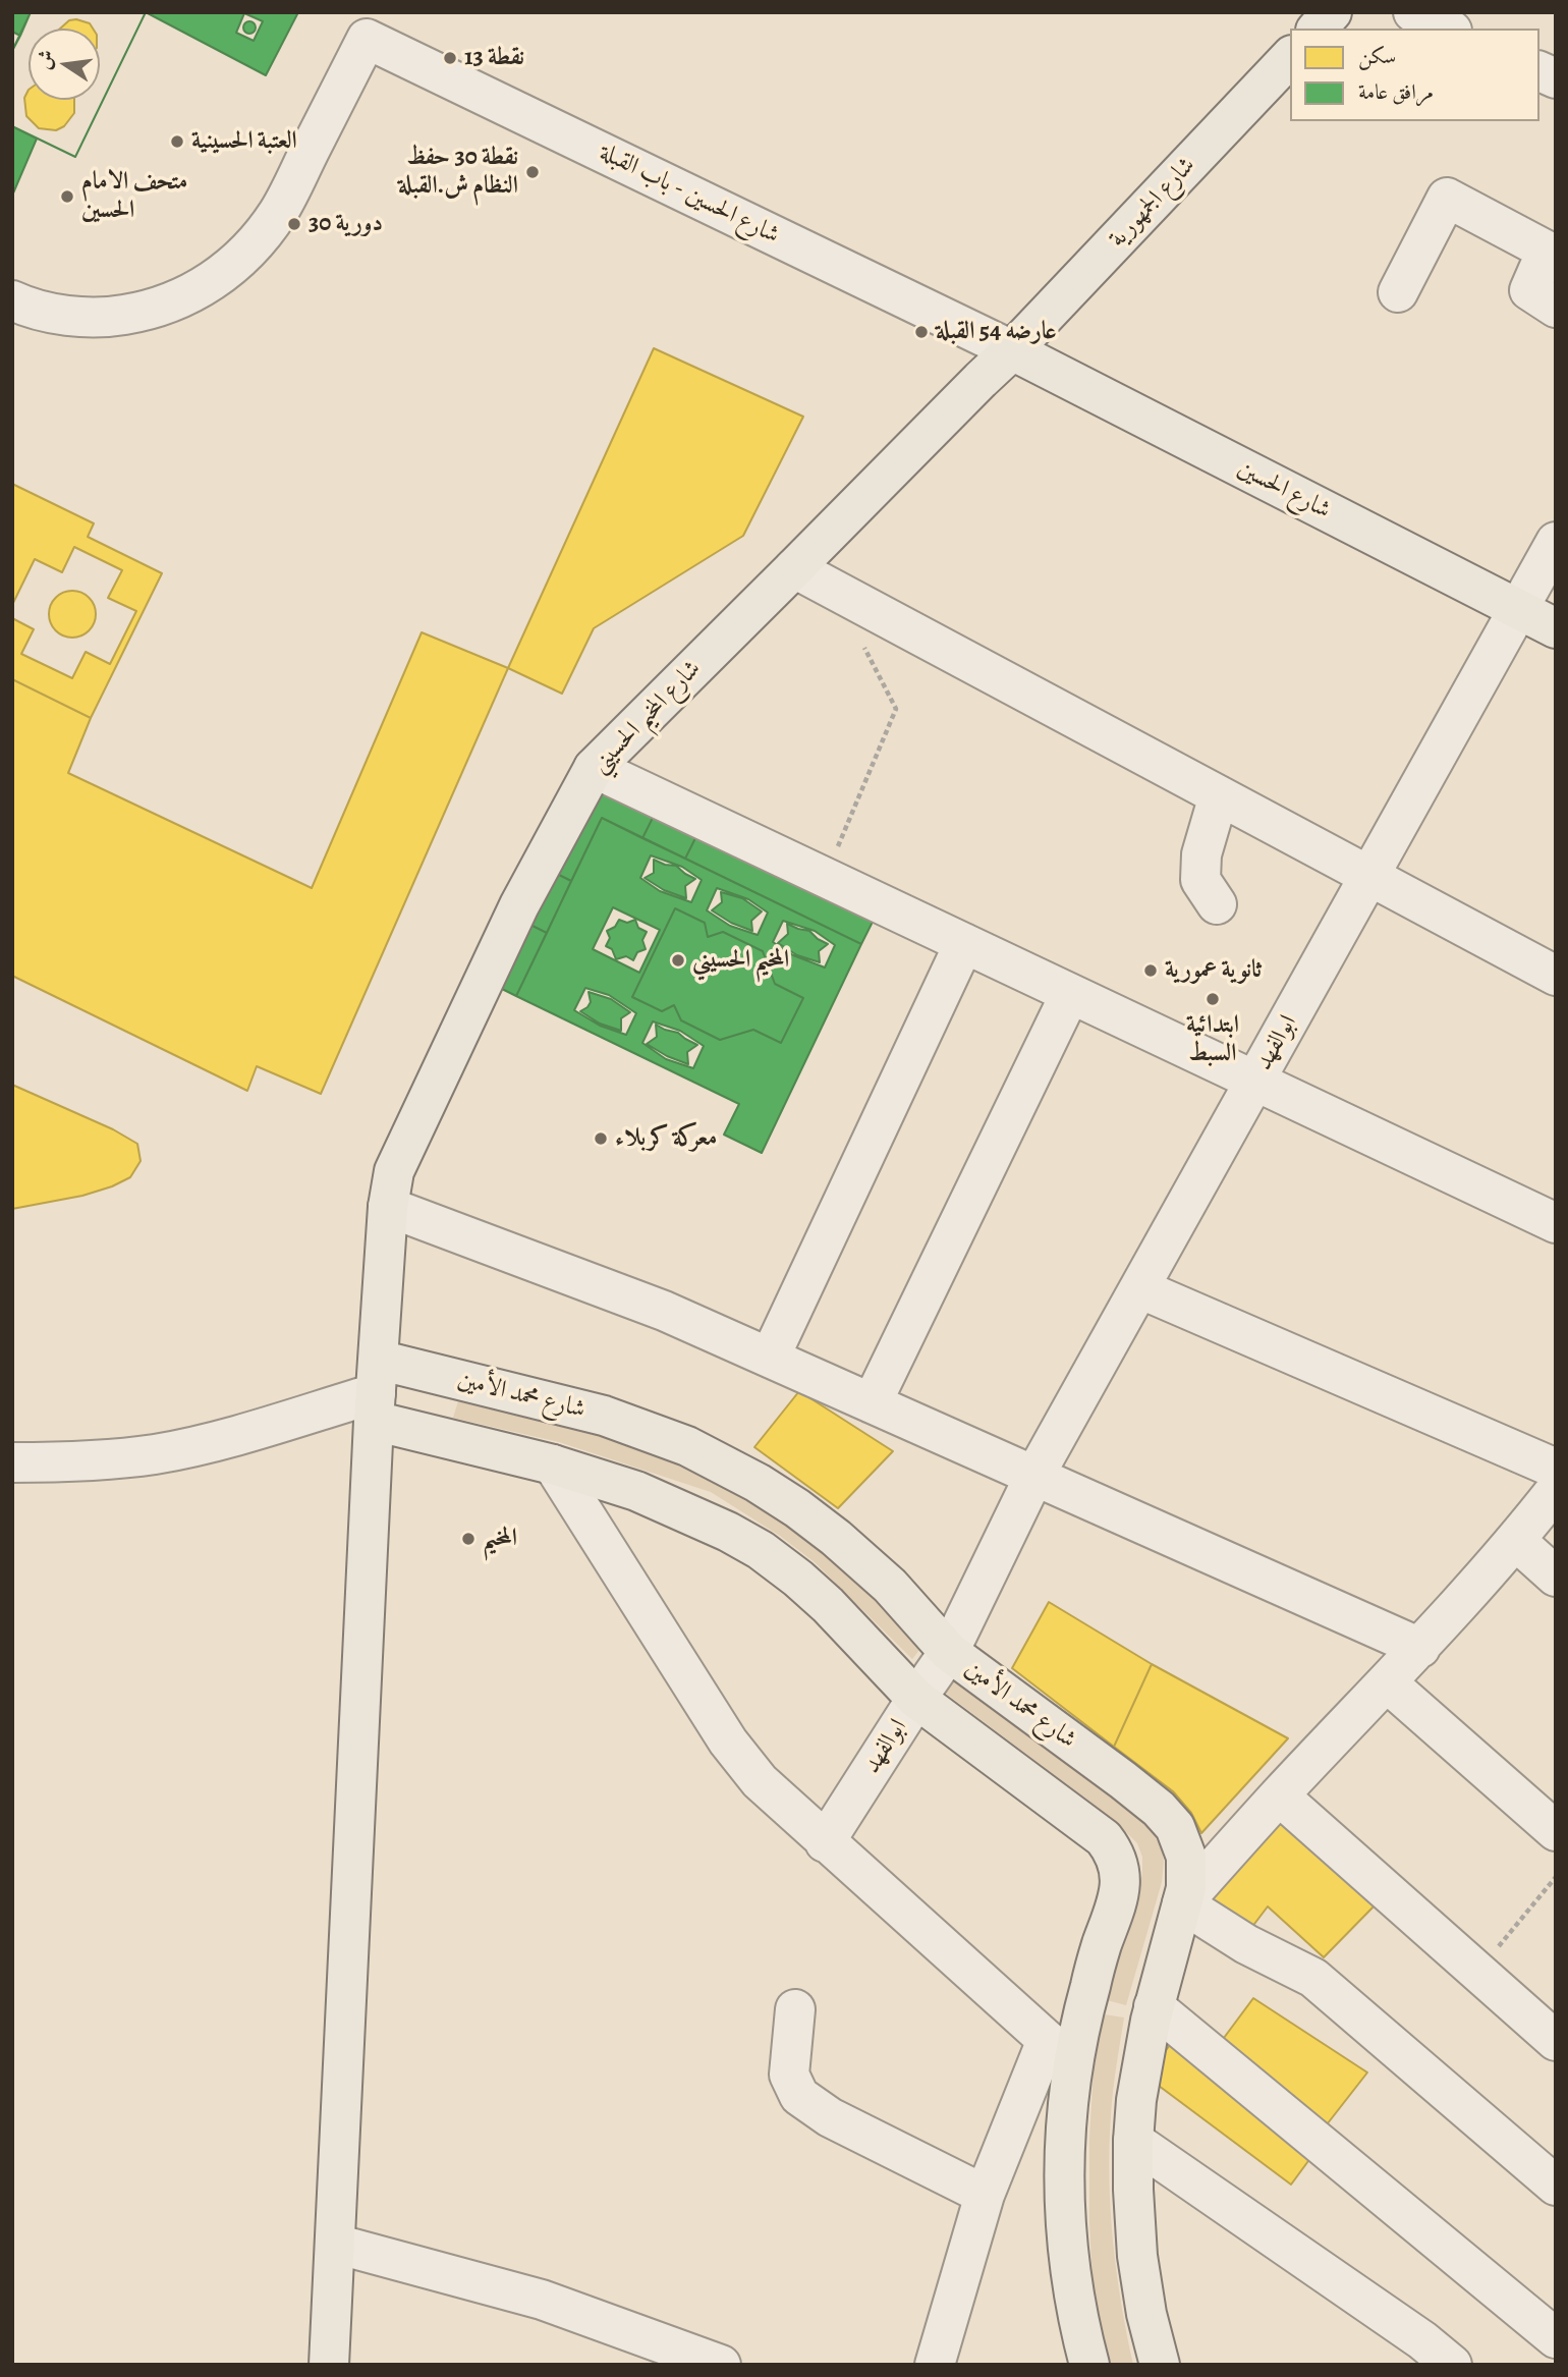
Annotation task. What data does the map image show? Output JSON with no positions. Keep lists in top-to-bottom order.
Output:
{
  "streets": {
    "main road": [
      "شارع الجمهورية",
      "شارع الحسين",
      "شارع المخيم الحسيني",
      "شارع محمد الأمين"
    ],
    "street": ["شارع الحسين - باب القبلة", "ابوالفهد"]
  },
  "crossings": [
    ["شارع الحسين - باب القبلة", "شارع الجمهورية"],
    ["شارع الحسين - باب القبلة", "شارع الحسين"],
    ["شارع الحسين - باب القبلة", "شارع المخيم الحسيني"],
    ["شارع الجمهورية", "شارع الحسين"],
    ["شارع الجمهورية", "شارع المخيم الحسيني"],
    ["شارع الحسين", "شارع المخيم الحسيني"],
    ["شارع الحسين", "ابوالفهد"],
    ["شارع المخيم الحسيني", "شارع محمد الأمين"],
    ["ابوالفهد", "شارع محمد الأمين"]
  ],
  "places": [
    "نقطة 13",
    "العتبة الحسينية",
    "نقطة 30 حفظ النظام ش.القبلة",
    "متحف الامام الحسين",
    "دورية 30",
    "عارضه 54 القبلة",
    "المخيم الحسيني",
    "ثانوية عمورية",
    "ابتدائية السبط",
    "معركة كربلاء",
    "المخيم"
  ],
  "legend": ["سكن", "مرافق عامة"],
  "north": "left"
}
